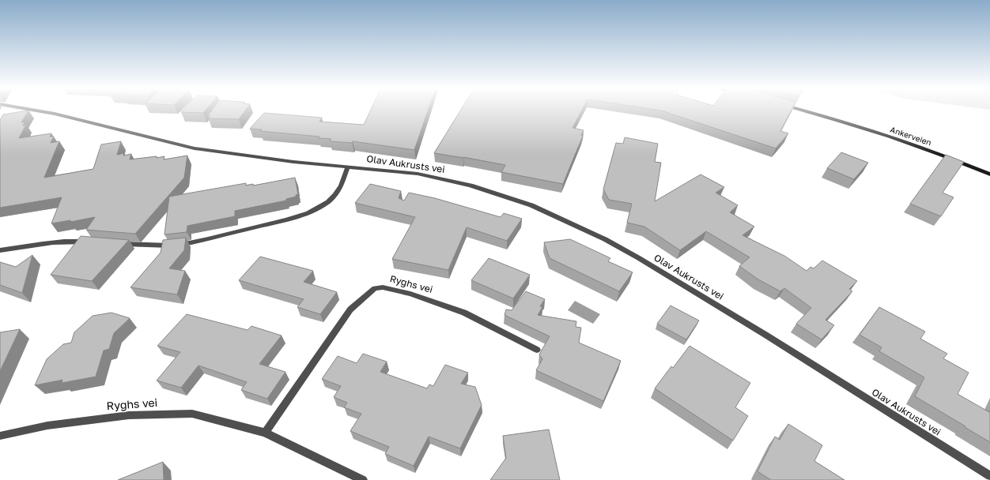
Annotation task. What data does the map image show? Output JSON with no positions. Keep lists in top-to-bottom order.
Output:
{
  "streets": {
    "main road": ["Ankerveien"],
    "street": ["Olav Aukrusts vei", "Ryghs vei"]
  }
}
